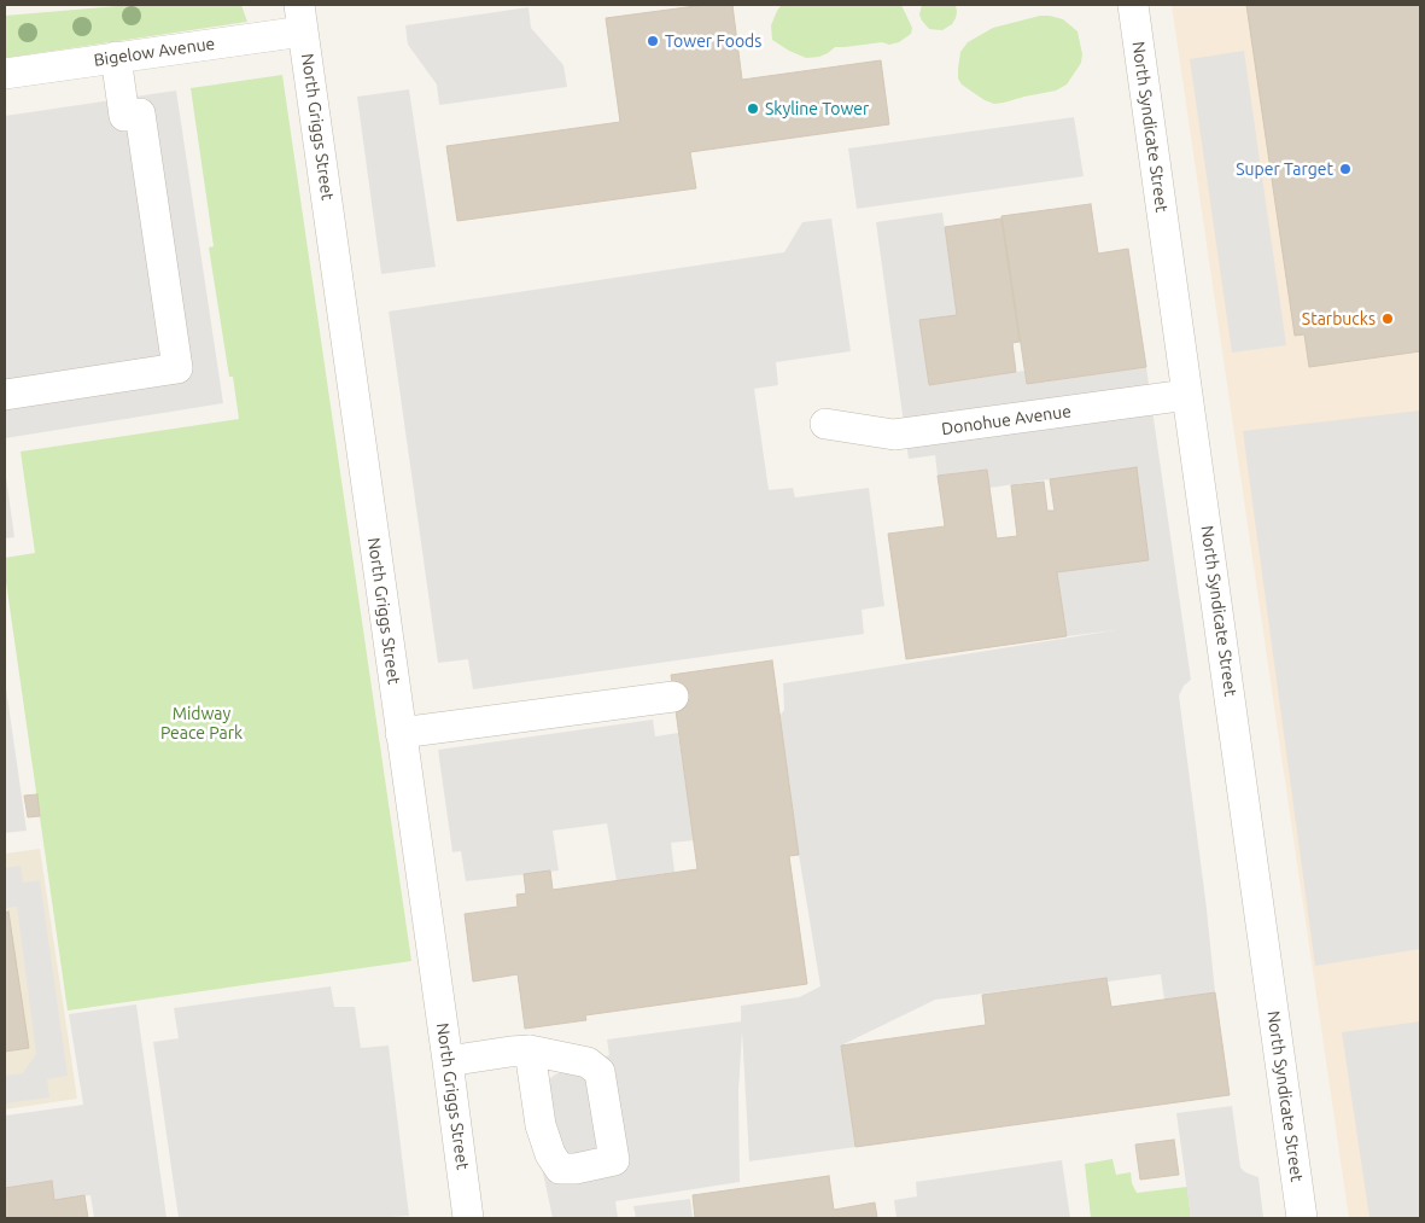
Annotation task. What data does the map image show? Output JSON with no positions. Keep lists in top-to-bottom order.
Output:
{
  "streets": {
    "street": [
      "Bigelow Avenue",
      "North Griggs Street",
      "North Syndicate Street",
      "Donohue Avenue"
    ]
  },
  "crossings": [
    ["Bigelow Avenue", "North Griggs Street"],
    ["North Syndicate Street", "Donohue Avenue"]
  ],
  "parks": ["Midway Peace Park"],
  "places": [
    "Tower Foods",
    "Skyline Tower",
    "Super Target",
    "Starbucks"
  ]
}
